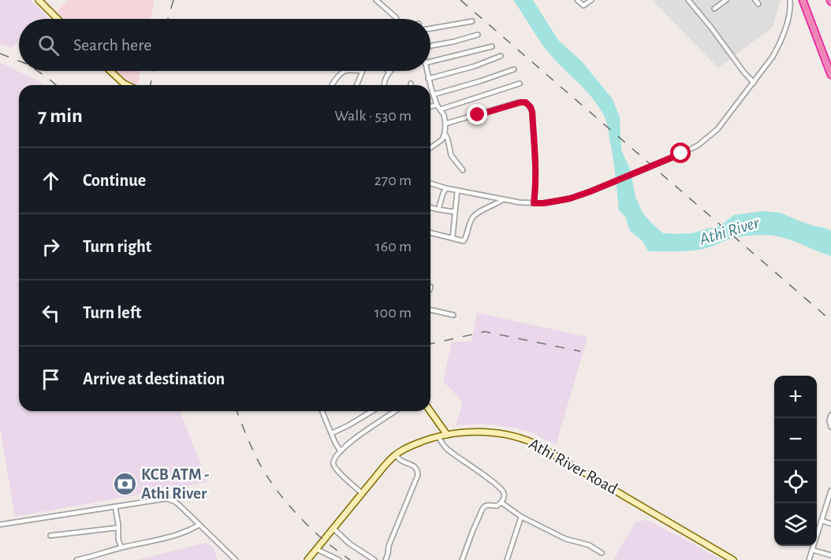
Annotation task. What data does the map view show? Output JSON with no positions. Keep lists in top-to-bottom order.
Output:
{
  "streets": {
    "main road": ["Athi River Road"]
  },
  "water": ["Athi River"],
  "places": {
    "bank": ["KCB ATM - Athi River"]
  },
  "page": {
    "search": "Search here",
    "heading": ["7 min", "Walk · 530 m"],
    "list": [
      ["Continue", "270 m"],
      ["Turn right", "160 m"],
      ["Turn left", "100 m"],
      "Arrive at destination"
    ],
    "map_buttons": ["+", "−"]
  }
}
